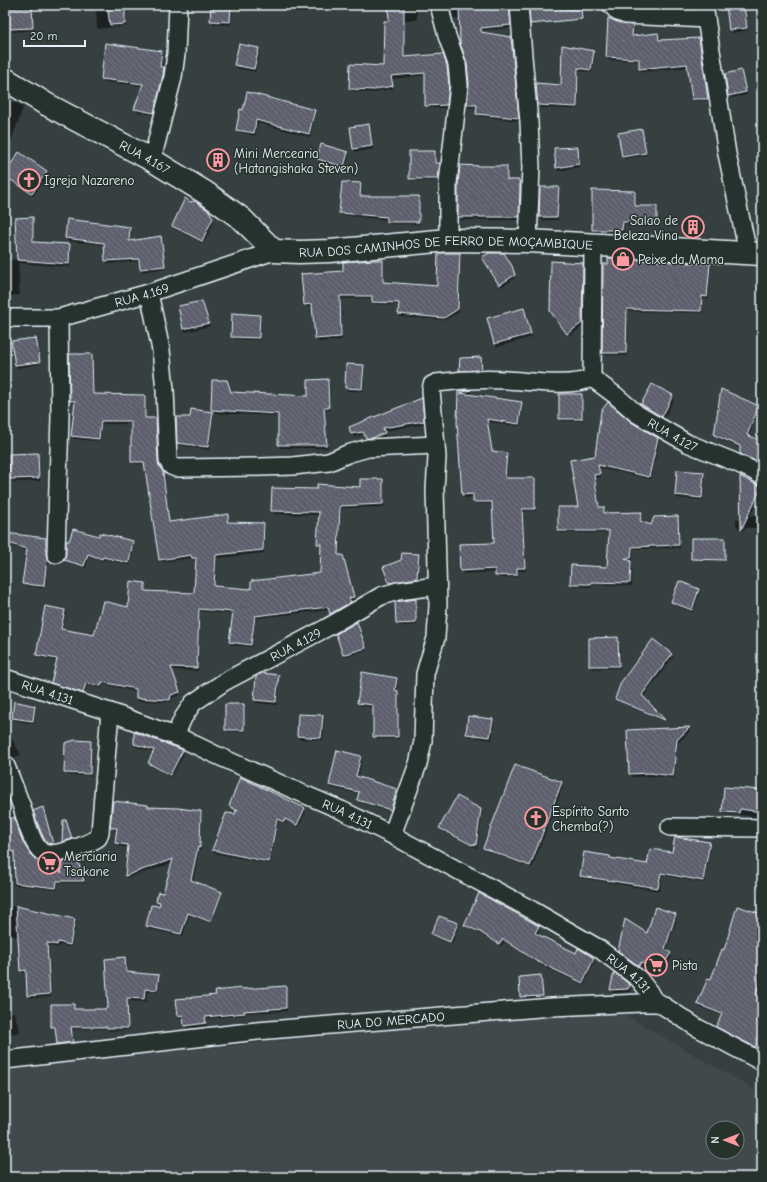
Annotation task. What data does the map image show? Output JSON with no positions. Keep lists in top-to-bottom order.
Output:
{
  "streets": {
    "street": [
      "RUA 4.167",
      "RUA DOS CAMINHOS DE FERRO DE MOÇAMBIQUE",
      "RUA 4.169",
      "RUA 4.127",
      "RUA 4.129",
      "RUA 4.131",
      "RUA DO MERCADO"
    ]
  },
  "crossings": [
    ["RUA 4.167", "RUA DOS CAMINHOS DE FERRO DE MOÇAMBIQUE"],
    ["RUA 4.167", "RUA 4.169"],
    ["RUA DOS CAMINHOS DE FERRO DE MOÇAMBIQUE", "RUA 4.169"],
    ["RUA 4.129", "RUA 4.131"],
    ["RUA 4.131", "RUA DO MERCADO"]
  ],
  "places": {
    "building": ["Mini Mercearia (Hatangishaka Steven)", "Salao de Beleza Vina"],
    "church": ["Igreja Nazareno", "Espírito Santo Chemba(?)"],
    "shop": ["Peixe da Mama"],
    "supermarket": ["Merciaria Tsakane", "Pista"]
  },
  "scale_bar": "20 m",
  "north": "left"
}
